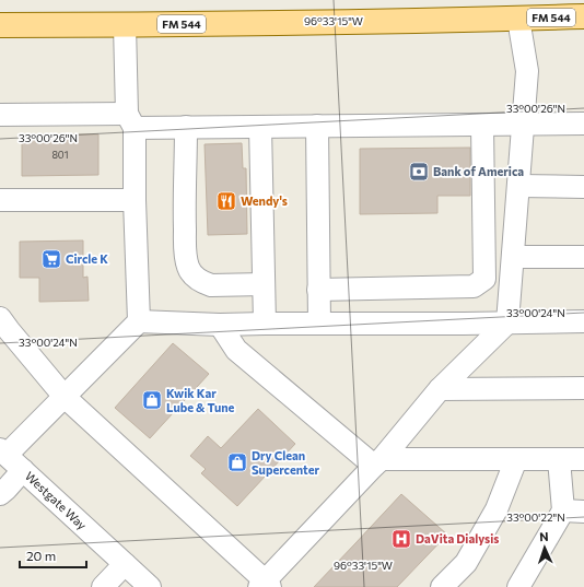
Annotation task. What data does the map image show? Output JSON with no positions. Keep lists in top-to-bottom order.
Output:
{
  "streets": {
    "main road": ["FM 544"],
    "street": ["Westgate Way"]
  },
  "places": {
    "bank": ["Bank of America"],
    "restaurant": ["Wendy's"],
    "supermarket": ["Circle K"],
    "shop": ["Kwik Kar Lube & Tune", "Dry Clean Supercenter"],
    "hospital": ["DaVita Dialysis"]
  },
  "house_numbers": ["801"],
  "scale_bar": "20 m",
  "north": "top",
  "coordinates": [
    "96°33'15\"W",
    "33°00'26\"N",
    "33°00'24\"N",
    "33°00'22\"N"
  ]
}
